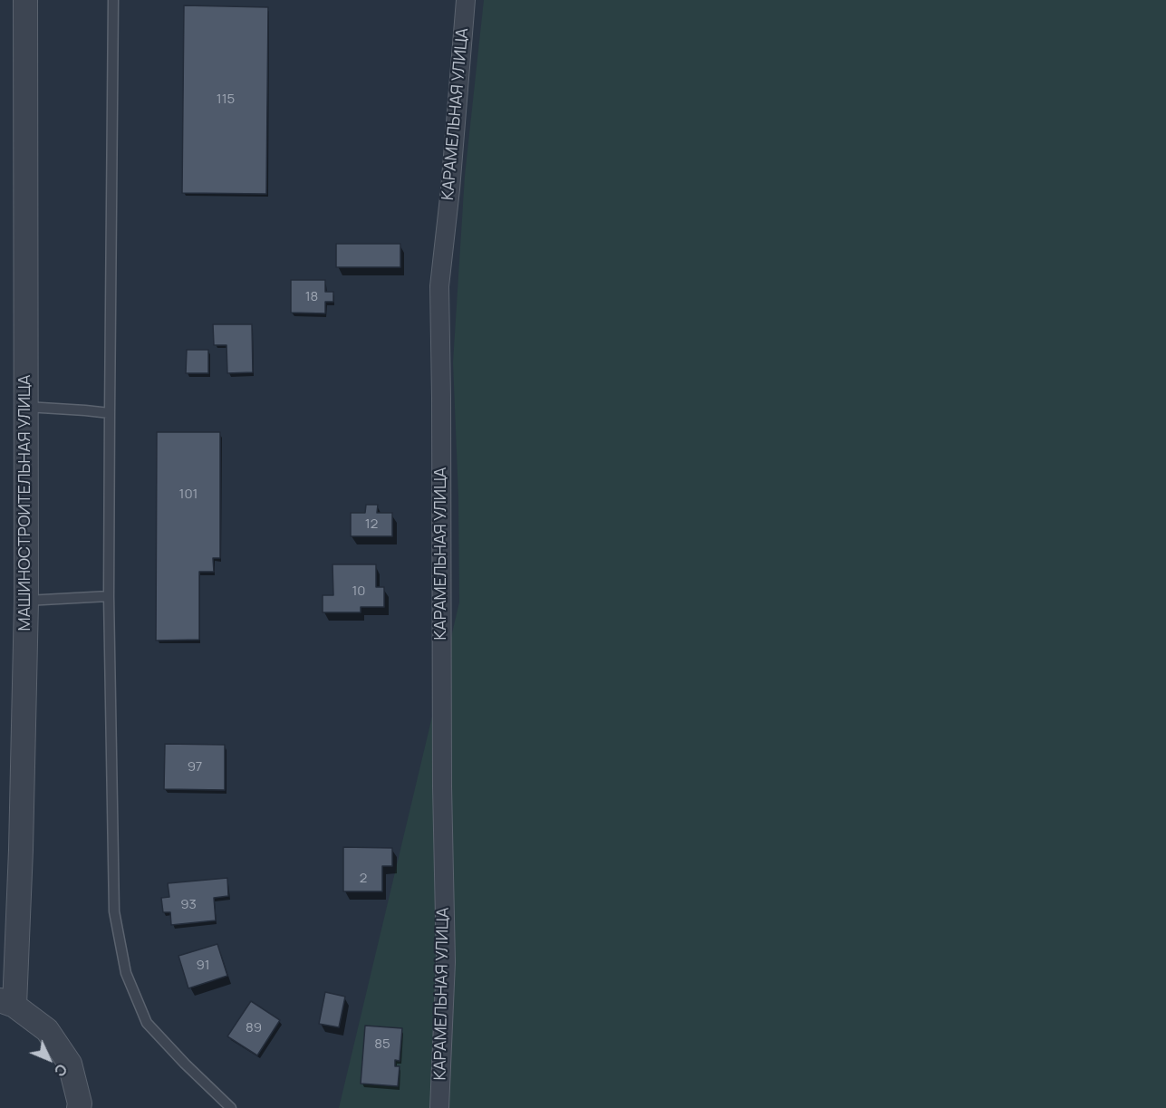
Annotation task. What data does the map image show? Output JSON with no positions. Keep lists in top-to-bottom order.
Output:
{
  "streets": {
    "street": ["КАРАМЕЛЬНАЯ УЛИЦА", "МАШИНОСТРОИТЕЛЬНАЯ УЛИЦА"]
  },
  "house_numbers": [
    "115",
    "18",
    "101",
    "12",
    "10",
    "97",
    "2",
    "93",
    "91",
    "89",
    "85"
  ],
  "north": "bottom right"
}
